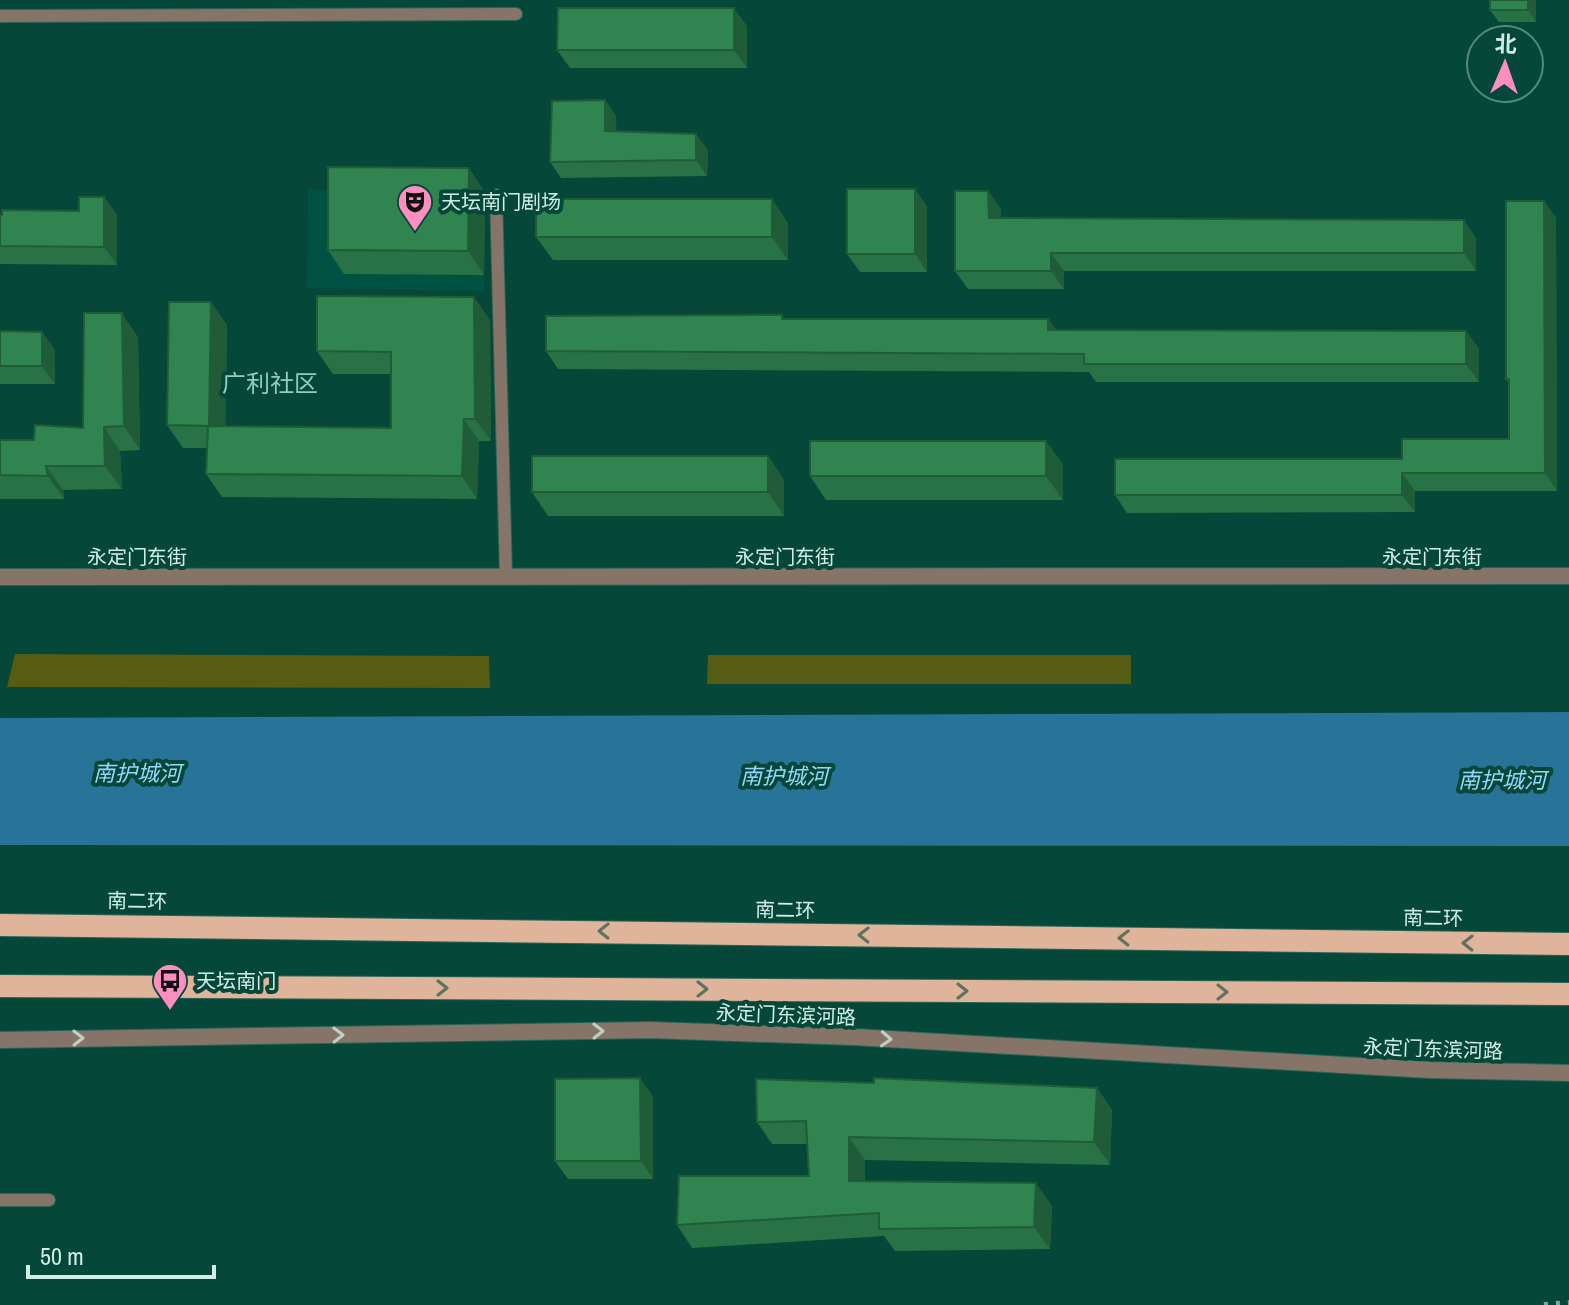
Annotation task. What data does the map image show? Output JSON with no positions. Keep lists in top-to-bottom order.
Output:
{
  "streets": {
    "highway": ["南二环"],
    "street": ["永定门东街", "永定门东滨河路"]
  },
  "one_way": ["永定门东滨河路"],
  "districts": ["广利社区"],
  "water": ["南护城河"],
  "places": {
    "theatre": ["天坛南门剧场"],
    "bus stop": ["天坛南门"]
  },
  "scale_bar": "50 m",
  "north": "top"
}
